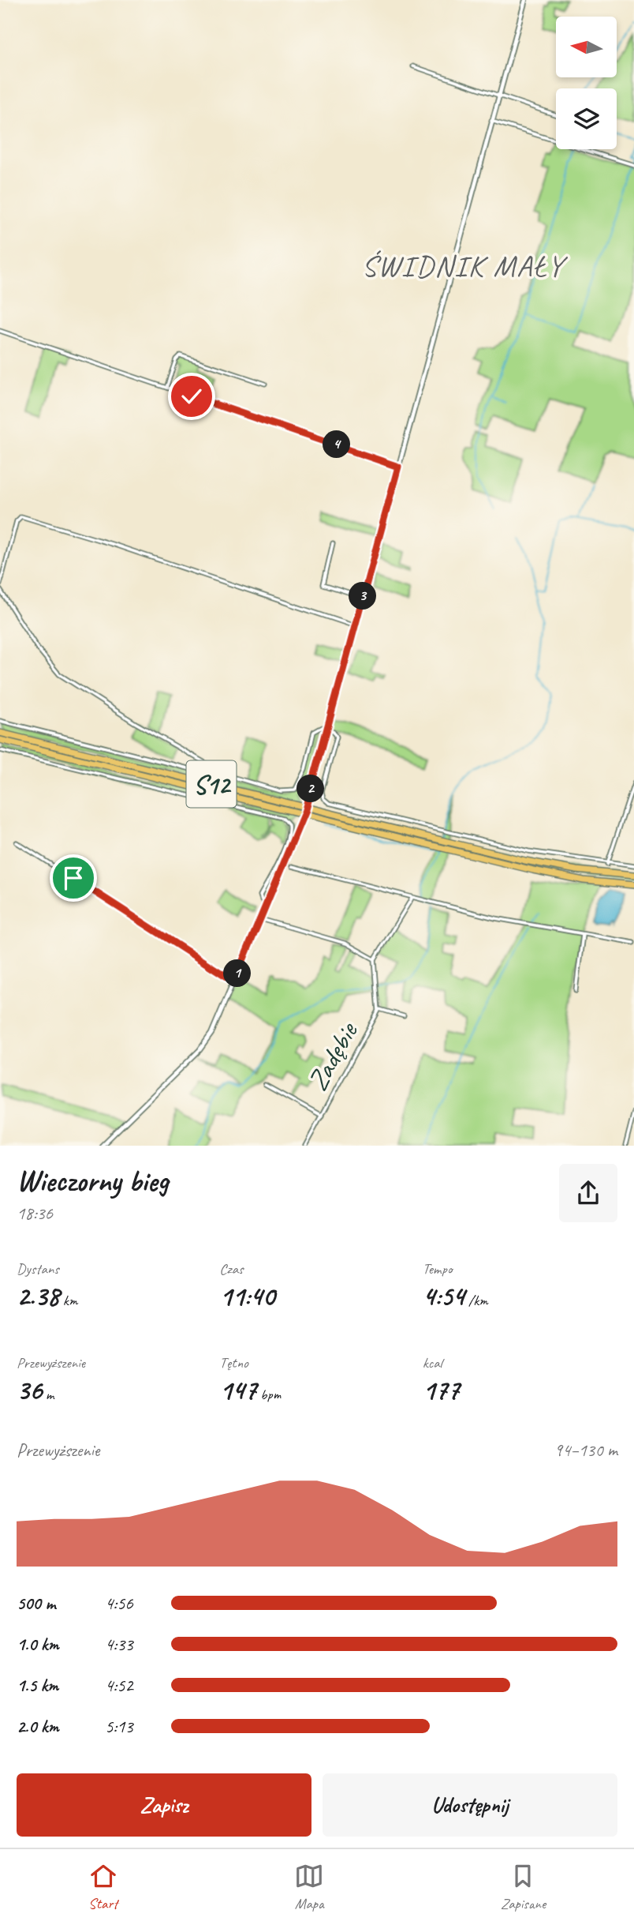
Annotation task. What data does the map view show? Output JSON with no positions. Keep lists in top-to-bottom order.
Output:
{
  "streets": {
    "highway": ["S12"],
    "street": ["Zadębie"]
  },
  "districts": ["ŚWIDNIK MAŁY"],
  "north": "left",
  "page": {
    "pins": [
      "4",
      "3",
      "2",
      "1"
    ],
    "heading": ["Wieczorny bieg", "18:36"],
    "stats": [
      ["Dystans", "2.38 km"],
      ["Czas", "11:40"],
      ["Tempo", "4:54 /km"],
      ["Przewyższenie", "36 m"],
      ["Tętno", "147 bpm"],
      ["kcal", "177"]
    ],
    "chart": ["Przewyższenie", "94–130 m"],
    "list": [
      {
        "name": "500 m",
        "note": "4:56"
      },
      {
        "name": "1.0 km",
        "note": "4:33"
      },
      {
        "name": "1.5 km",
        "note": "4:52"
      },
      {
        "name": "2.0 km",
        "note": "5:13"
      }
    ],
    "buttons": ["Zapisz", "Udostępnij"],
    "tabs": ["Start", "Mapa", "Zapisane"]
  }
}
